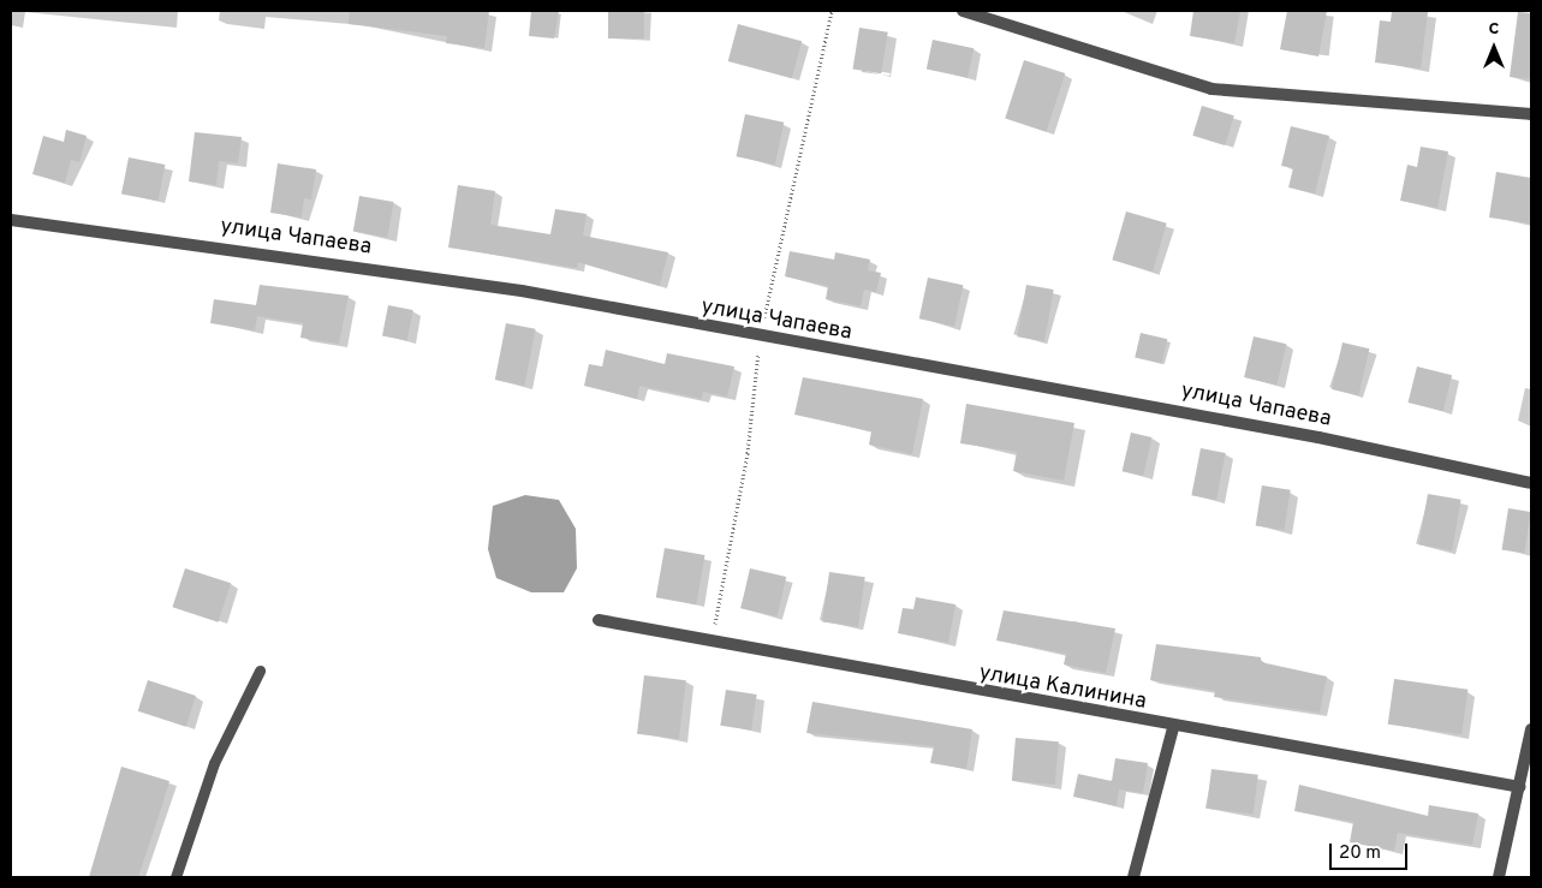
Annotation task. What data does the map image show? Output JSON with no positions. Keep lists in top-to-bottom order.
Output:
{
  "streets": {
    "street": ["улица Чапаева", "улица Калинина"]
  },
  "scale_bar": "20 m",
  "north": "top"
}
